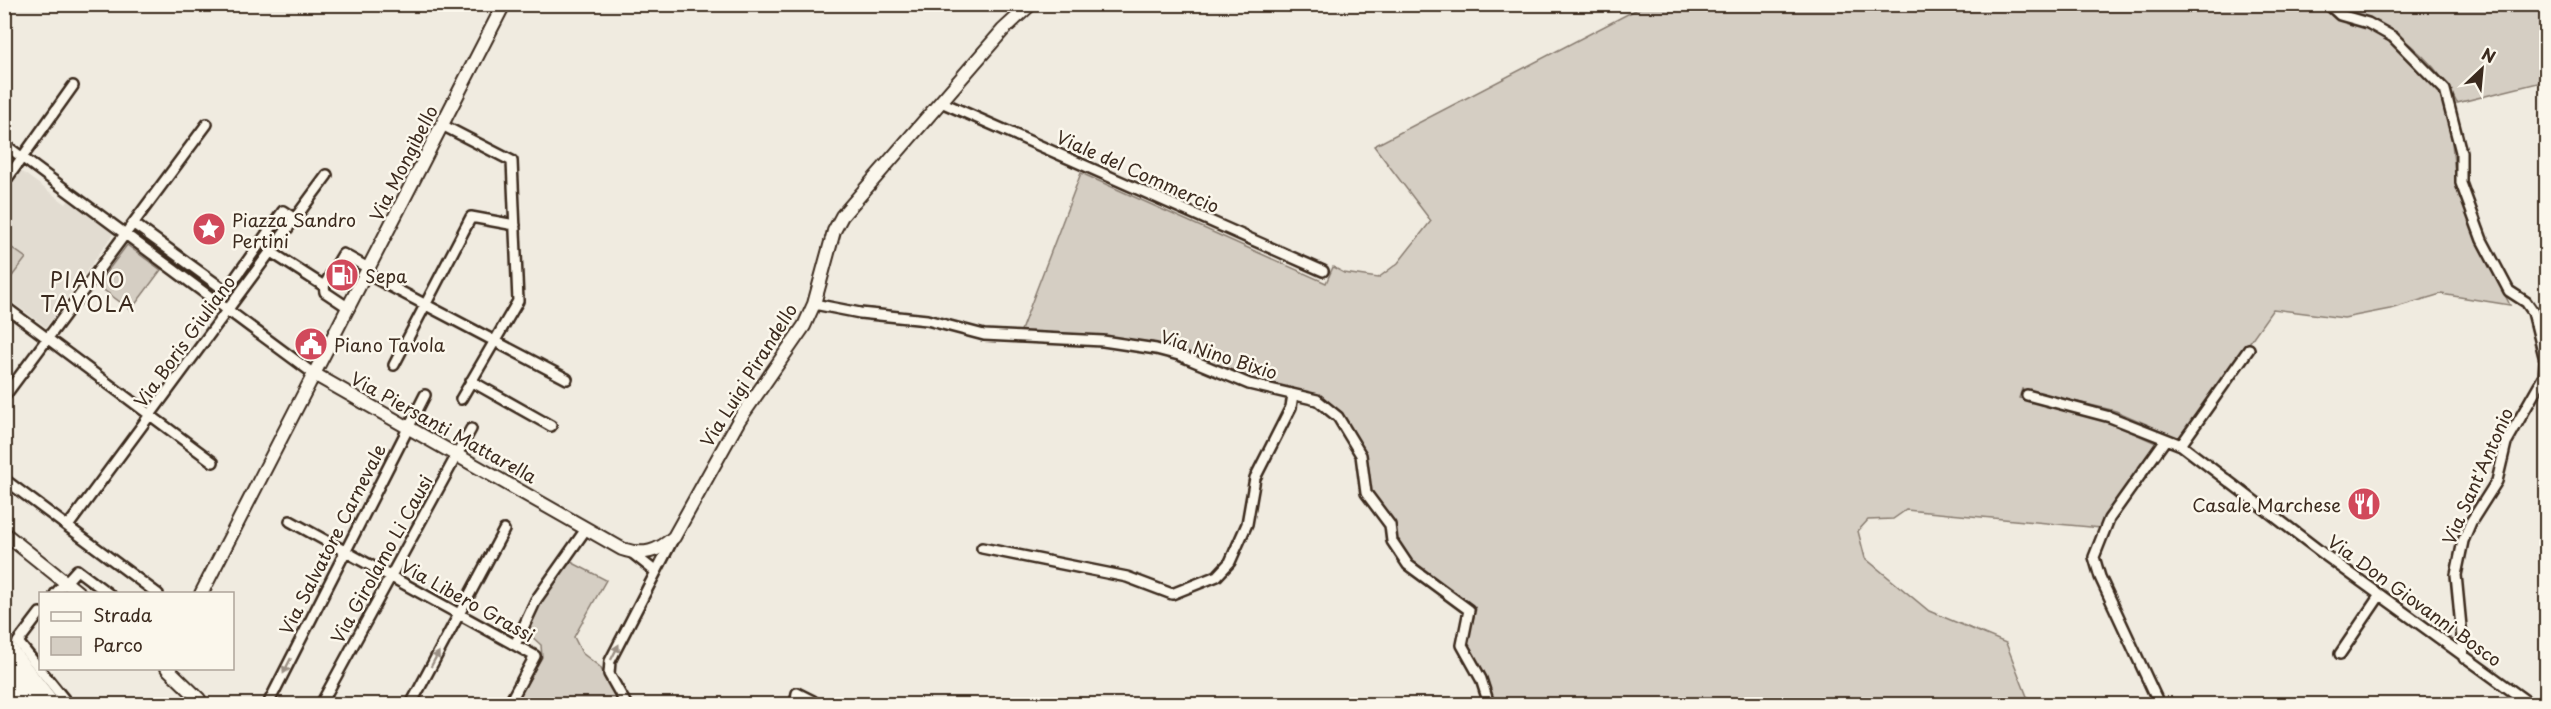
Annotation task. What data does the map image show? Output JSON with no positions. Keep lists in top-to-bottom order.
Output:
{
  "streets": {
    "street": [
      "Via Mongibello",
      "Viale del Commercio",
      "Via Boris Giuliano",
      "Via Nino Bixio",
      "Via Luigi Pirandello",
      "Via Piersanti Mattarella",
      "Via Sant'Antonio",
      "Via Salvatore Carnevale",
      "Via Girolamo Li Causi",
      "Via Libero Grassi",
      "Via Don Giovanni Bosco"
    ]
  },
  "crossings": [
    ["Via Mongibello", "Via Piersanti Mattarella"],
    ["Viale del Commercio", "Via Luigi Pirandello"],
    ["Via Boris Giuliano", "Via Piersanti Mattarella"],
    ["Via Nino Bixio", "Via Luigi Pirandello"],
    ["Via Piersanti Mattarella", "Via Salvatore Carnevale"],
    ["Via Piersanti Mattarella", "Via Girolamo Li Causi"],
    ["Via Sant'Antonio", "Via Don Giovanni Bosco"],
    ["Via Salvatore Carnevale", "Via Libero Grassi"],
    ["Via Girolamo Li Causi", "Via Libero Grassi"]
  ],
  "one_way": ["Via Salvatore Carnevale"],
  "districts": ["PIANO TAVOLA"],
  "places": {
    "place": ["Piazza Sandro Pertini"],
    "fuel station": ["Sepa"],
    "public building": ["Piano Tavola"],
    "restaurant": ["Casale Marchese"]
  },
  "legend": ["Strada", "Parco"],
  "north": "top right"
}
